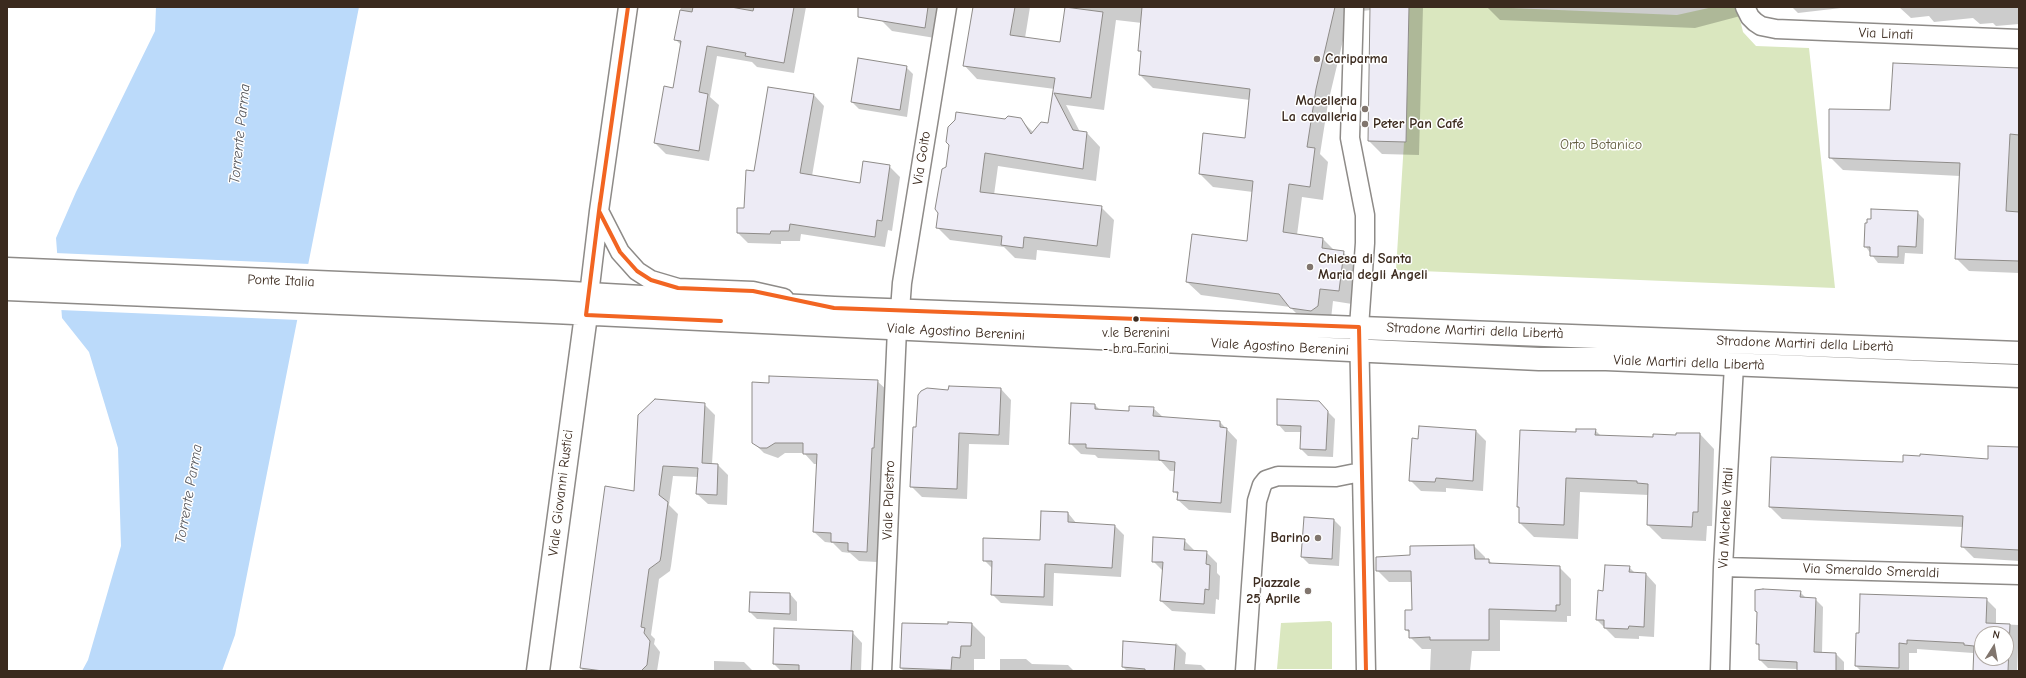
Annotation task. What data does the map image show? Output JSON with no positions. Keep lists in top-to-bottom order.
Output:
{
  "streets": {
    "main road": [
      "Ponte Italia",
      "Stradone Martiri della Libertà",
      "Viale Agostino Berenini",
      "Viale Martiri della Libertà",
      "Viale Giovanni Rustici"
    ],
    "street": [
      "Via Linati",
      "Via Goito",
      "Viale Palestro",
      "Via Michele Vitali",
      "Via Smeraldo Smeraldi"
    ]
  },
  "crossings": [
    ["Via Goito", "Viale Agostino Berenini"],
    ["Via Goito", "Viale Palestro"],
    ["Ponte Italia", "Viale Agostino Berenini"],
    ["Stradone Martiri della Libertà", "Viale Agostino Berenini"],
    ["Stradone Martiri della Libertà", "Viale Martiri della Libertà"],
    ["Viale Agostino Berenini", "Viale Martiri della Libertà"],
    ["Viale Agostino Berenini", "Viale Giovanni Rustici"],
    ["Viale Agostino Berenini", "Viale Palestro"],
    ["Viale Martiri della Libertà", "Via Michele Vitali"],
    ["Via Michele Vitali", "Via Smeraldo Smeraldi"]
  ],
  "water": ["Torrente Parma"],
  "parks": ["Orto Botanico"],
  "places": [
    "Cariparma",
    "Macelleria La cavalleria",
    "Peter Pan Café",
    "Chiesa di Santa Maria degli Angeli",
    "v.le Berenini - b.ra Farini",
    "Barino",
    "Piazzale 25 Aprile"
  ],
  "north": "top"
}
